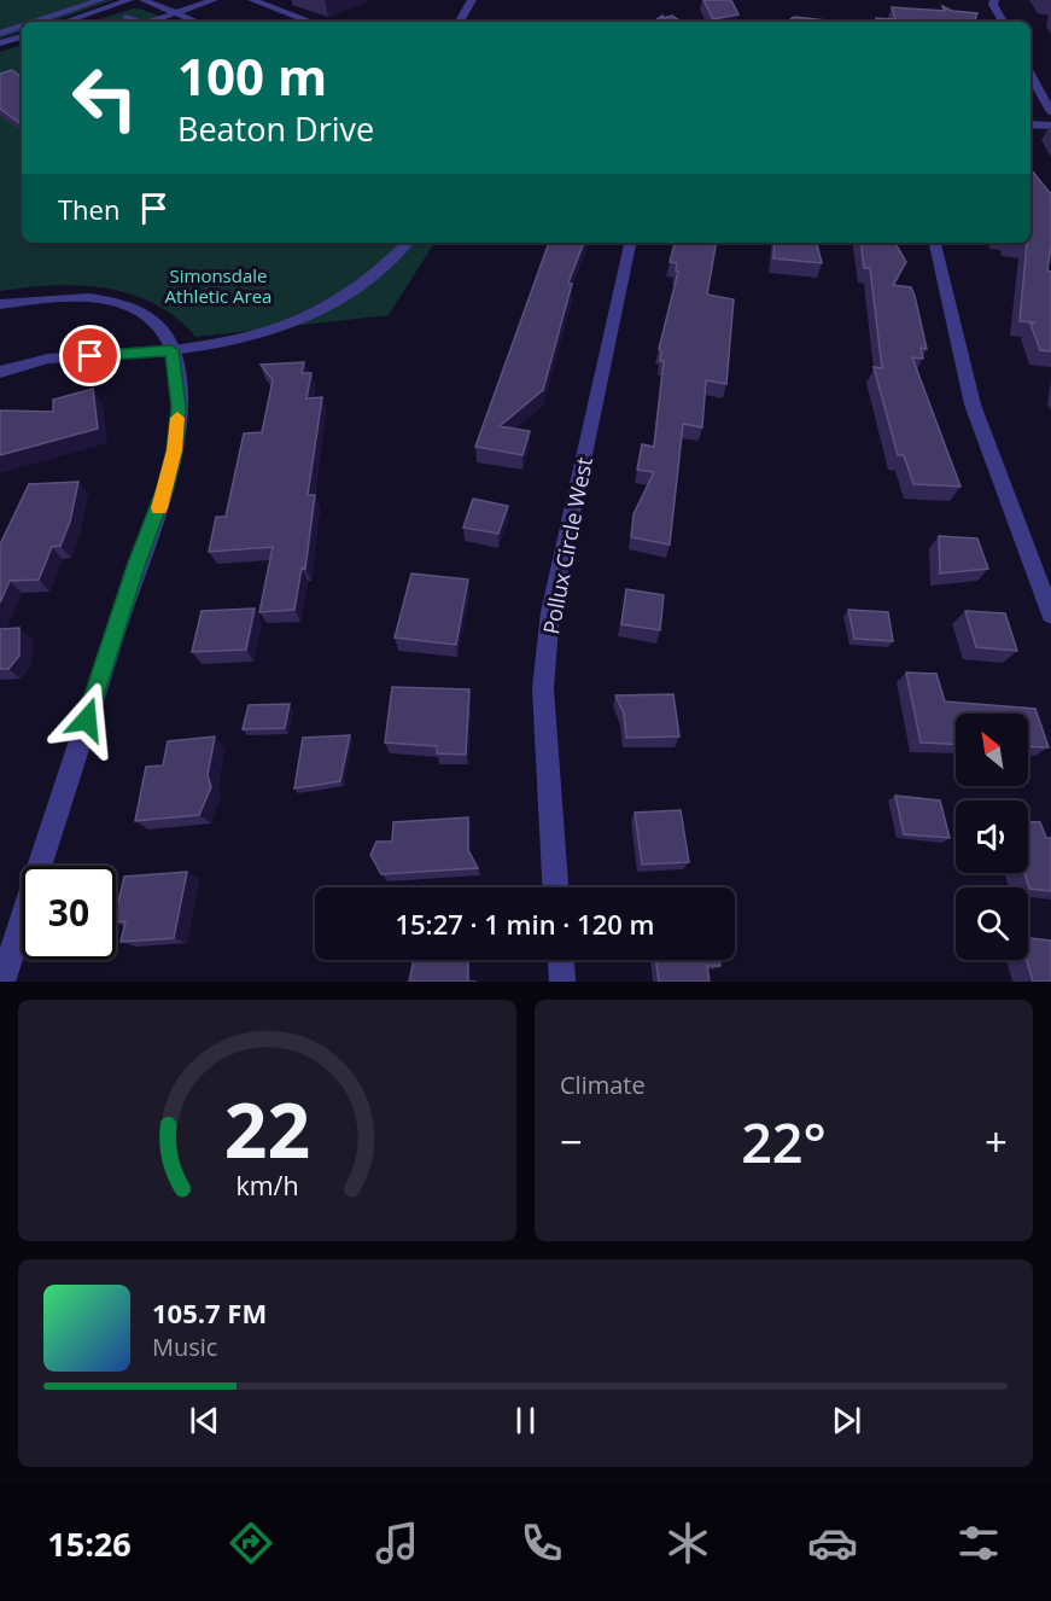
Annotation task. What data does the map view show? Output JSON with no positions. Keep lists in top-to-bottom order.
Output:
{
  "streets": {
    "street": ["Pollux Circle West"]
  },
  "parks": ["Simonsdale Athletic Area"],
  "north": "top left",
  "page": {
    "turn": ["100 m", "Beaton Drive"],
    "then": "Then",
    "limit": "30",
    "trip": "15:27 · 1 min · 120 m",
    "tile": "Climate",
    "heat": ["−", "22°", "+"],
    "song": ["105.7 FM", "Music"],
    "tabs": "15:26",
    "gauge": ["22", "km/h"]
  }
}
